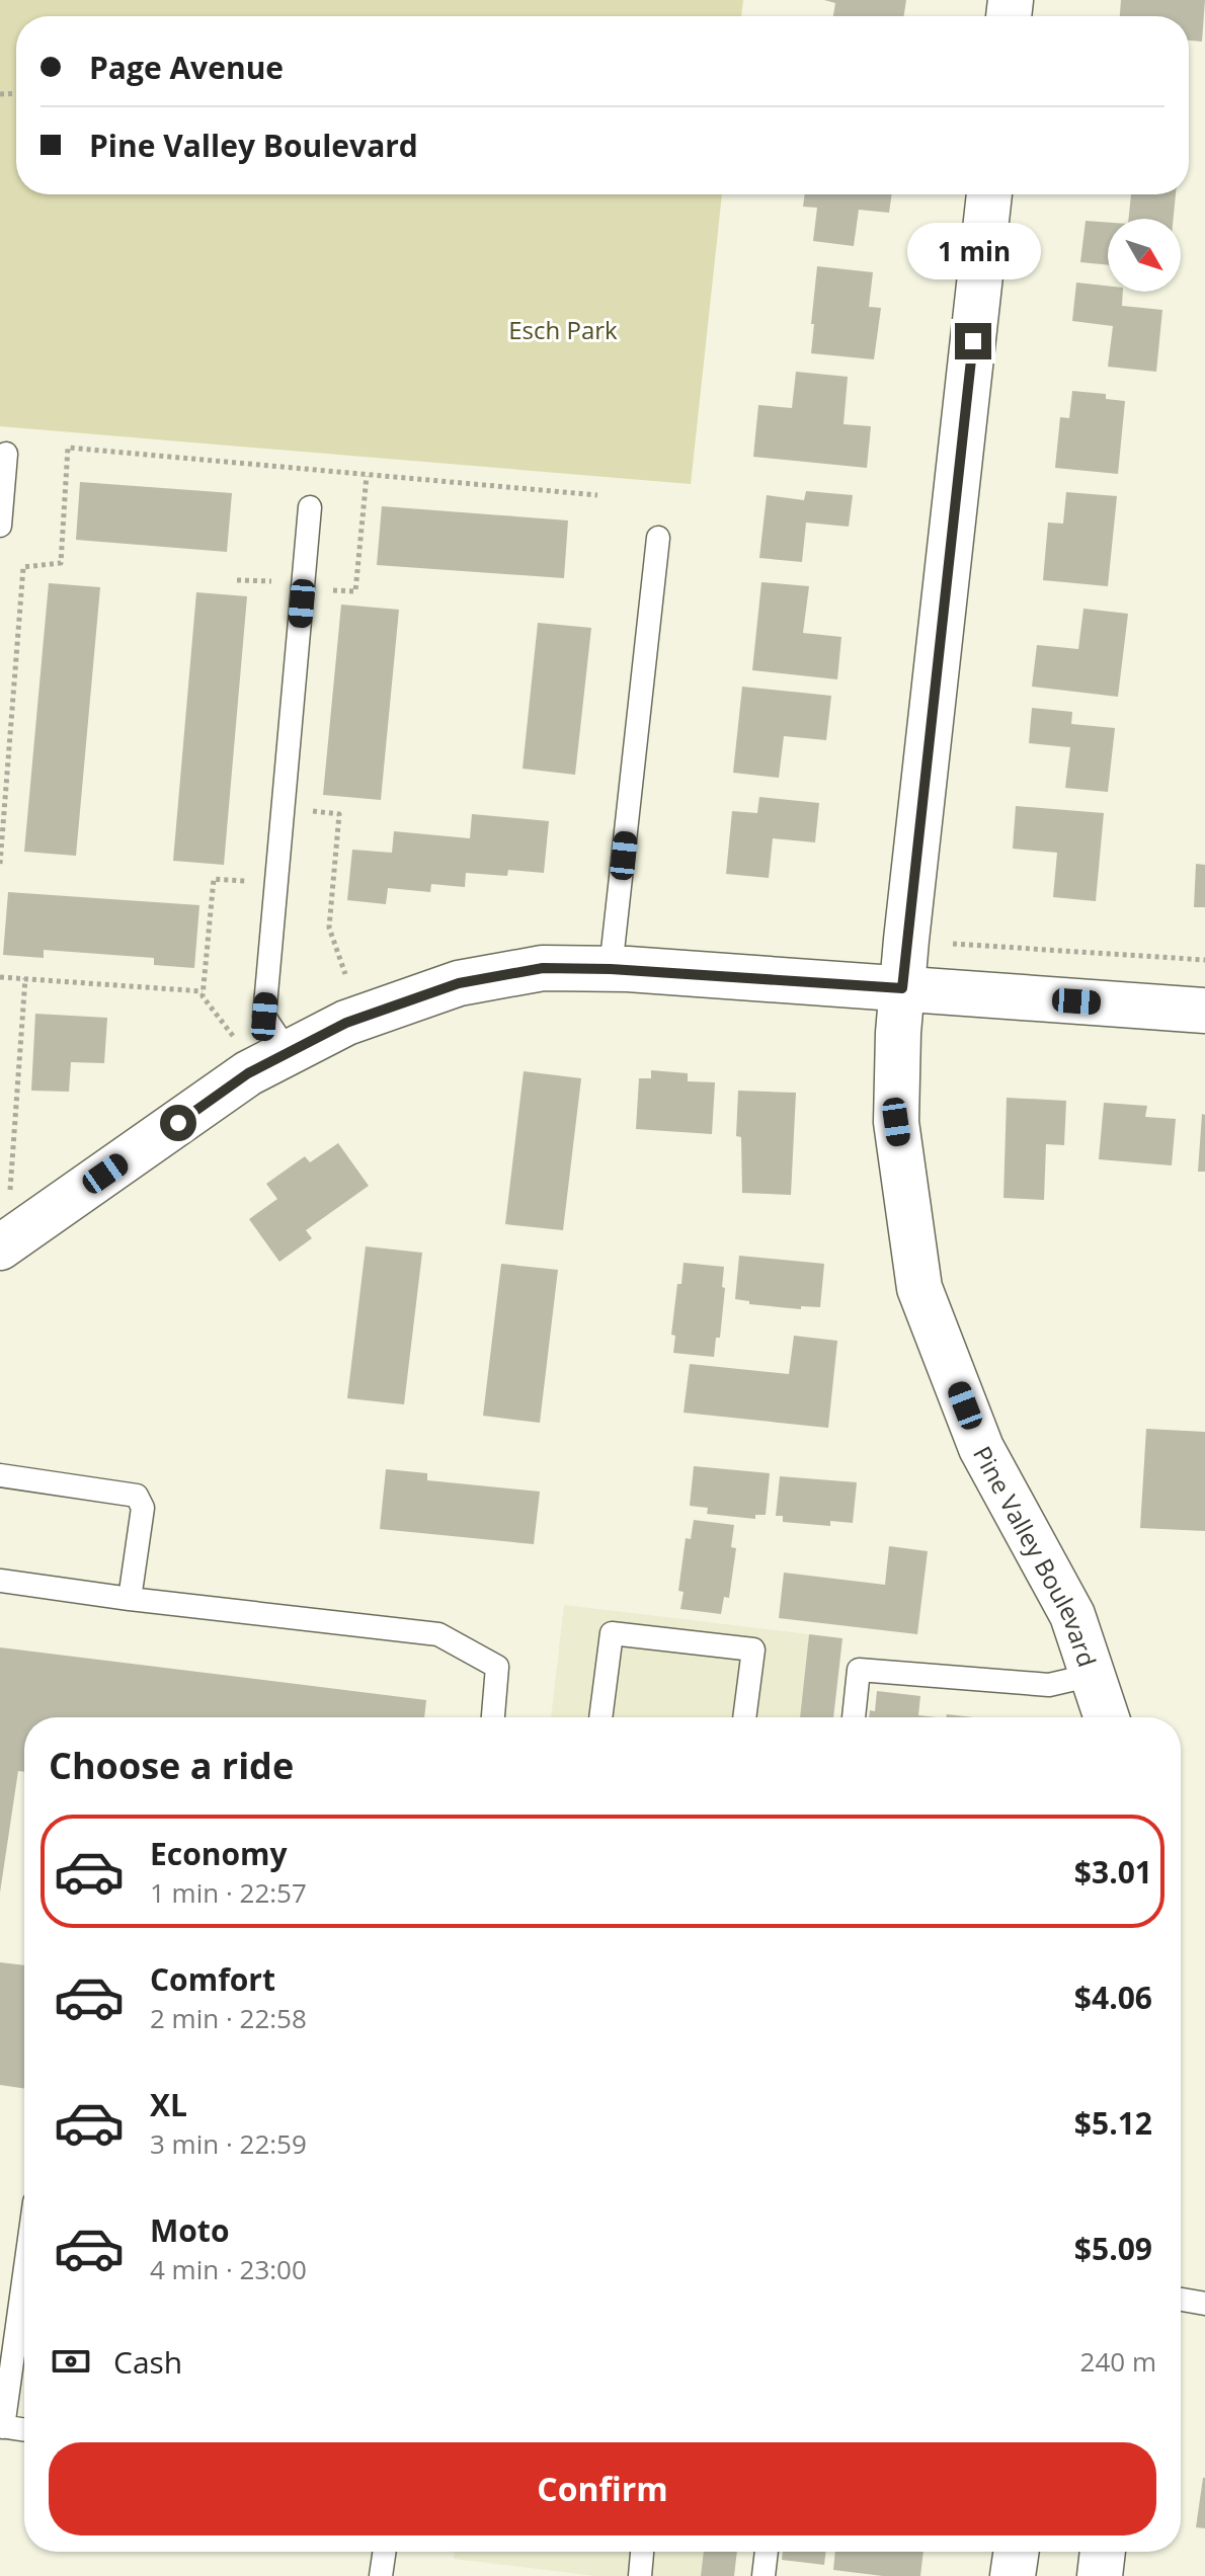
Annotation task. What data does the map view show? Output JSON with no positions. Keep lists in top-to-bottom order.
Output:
{
  "streets": {
    "street": ["Pine Valley Boulevard"]
  },
  "parks": ["Esch Park"],
  "north": "bottom right",
  "page": {
    "banner": ["Page Avenue", "Pine Valley Boulevard"],
    "bubble": "1 min",
    "heading": "Choose a ride",
    "list": [
      {
        "name": "Economy",
        "note": "1 min · 22:57",
        "value": "$3.01"
      },
      {
        "name": "Comfort",
        "note": "2 min · 22:58",
        "value": "$4.06"
      },
      {
        "name": "XL",
        "note": "3 min · 22:59",
        "value": "$5.12"
      },
      {
        "name": "Moto",
        "note": "4 min · 23:00",
        "value": "$5.09"
      }
    ],
    "pay": ["Cash", "240 m"],
    "buttons": "Confirm"
  }
}
